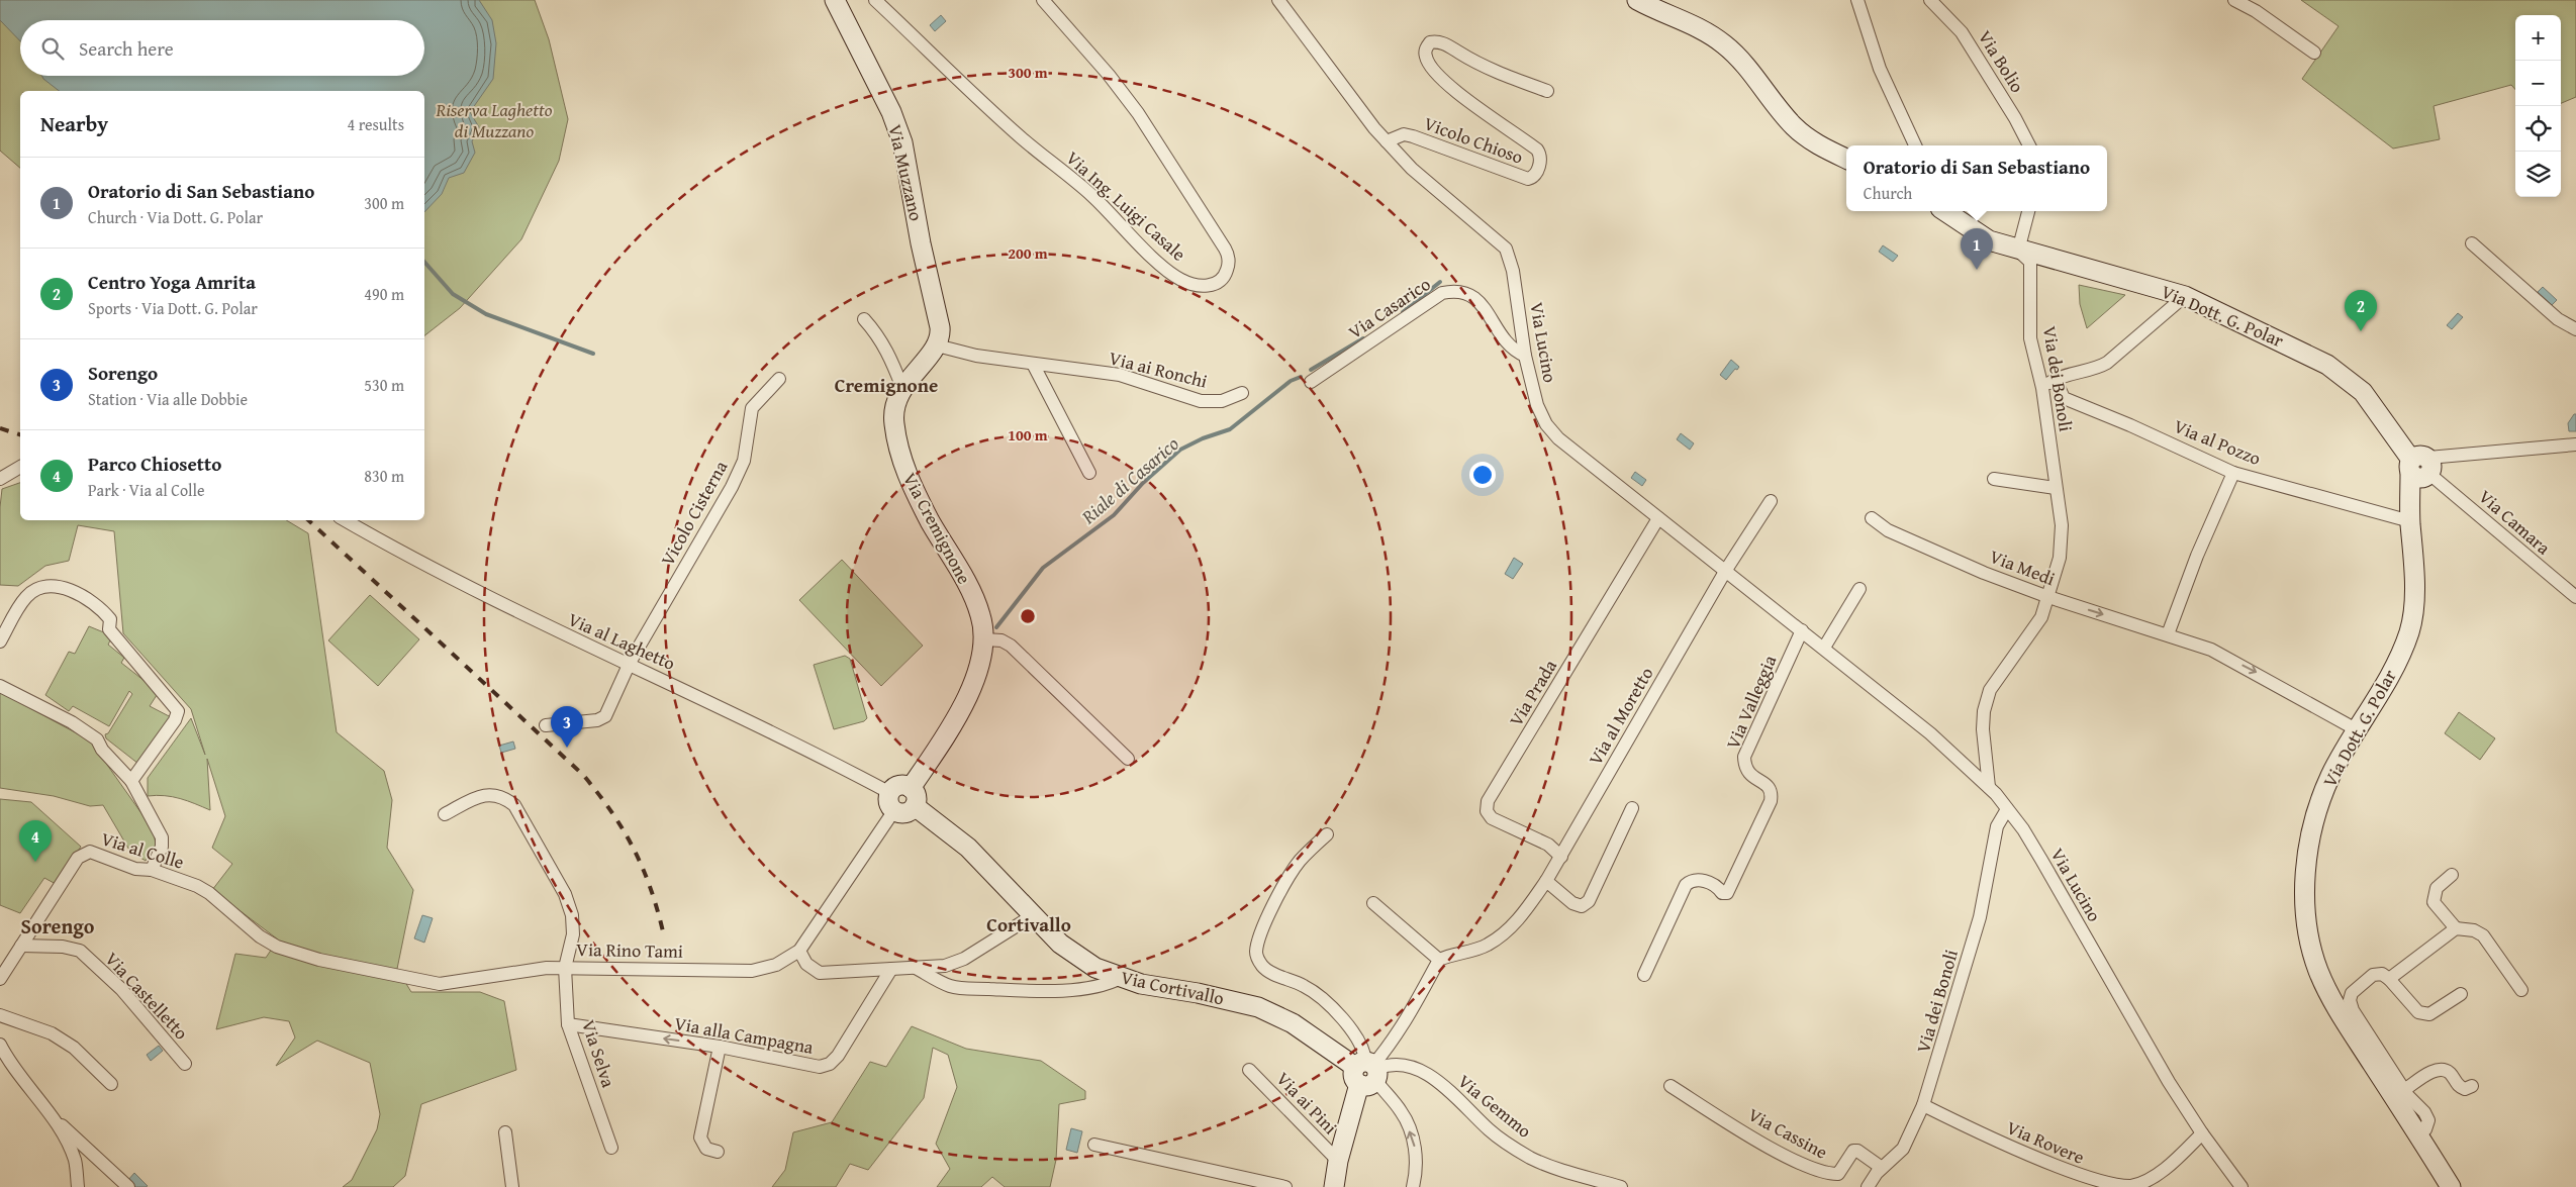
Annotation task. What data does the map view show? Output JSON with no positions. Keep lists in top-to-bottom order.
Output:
{
  "streets": {
    "street": [
      "Via Bolio",
      "Vicolo Chioso",
      "Via Muzzano",
      "Via Ing. Luigi Casale",
      "Via Casarico",
      "Via Dott. G. Polar",
      "Via Lucino",
      "Via ai Ronchi",
      "Via dei Bonoli",
      "Via al Pozzo",
      "Vicolo Cisterna",
      "Via Camara",
      "Via Cremignone",
      "Via Medi",
      "Via al Laghetto",
      "Via Prada",
      "Via Valleggia",
      "Via al Moretto",
      "Via al Colle",
      "Via Rino Tami",
      "Via Cortivallo",
      "Via Castelletto",
      "Via alla Campagna",
      "Via Selva",
      "Via ai Pini",
      "Via Gemmo",
      "Via Cassine",
      "Via Rovere"
    ]
  },
  "crossings": [
    ["Vicolo Chioso", "Via Lucino"],
    ["Via Muzzano", "Via ai Ronchi"],
    ["Via Muzzano", "Via Cremignone"],
    ["Via Casarico", "Via Lucino"],
    ["Via Dott. G. Polar", "Via dei Bonoli"],
    ["Via Dott. G. Polar", "Via al Pozzo"],
    ["Via Dott. G. Polar", "Via Camara"],
    ["Via Dott. G. Polar", "Via Medi"],
    ["Via Lucino", "Via dei Bonoli"],
    ["Via Lucino", "Via Prada"],
    ["Via Lucino", "Via Valleggia"],
    ["Via Lucino", "Via al Moretto"],
    ["Via Lucino", "Via Rovere"],
    ["Via ai Ronchi", "Via Cremignone"],
    ["Via dei Bonoli", "Via Medi"],
    ["Via dei Bonoli", "Via Cassine"],
    ["Via dei Bonoli", "Via Rovere"],
    ["Vicolo Cisterna", "Via al Laghetto"],
    ["Via Cremignone", "Via Cortivallo"],
    ["Via al Laghetto", "Via Rino Tami"],
    ["Via Prada", "Via al Moretto"],
    ["Via al Colle", "Via Rino Tami"],
    ["Via al Colle", "Via Castelletto"],
    ["Via Rino Tami", "Via Selva"],
    ["Via Cortivallo", "Via Gemmo"],
    ["Via alla Campagna", "Via Selva"]
  ],
  "one_way": ["Via Medi", "Via alla Campagna"],
  "districts": ["Cremignone", "Cortivallo", "Sorengo"],
  "water": ["Riale di Casarico"],
  "parks": ["Riserva Laghetto di Muzzano"],
  "page": {
    "map_buttons": ["+", "−"],
    "search": "Search here",
    "heading": ["Nearby", "4 results"],
    "popup": ["Oratorio di San Sebastiano", "Church"],
    "list": [
      {
        "mark": "1",
        "name": "Oratorio di San Sebastiano",
        "note": "Church · Via Dott. G. Polar",
        "value": "300 m"
      },
      {
        "mark": "2",
        "name": "Centro Yoga Amrita",
        "note": "Sports · Via Dott. G. Polar",
        "value": "490 m"
      },
      {
        "mark": "3",
        "name": "Sorengo",
        "note": "Station · Via alle Dobbie",
        "value": "530 m"
      },
      {
        "mark": "4",
        "name": "Parco Chiosetto",
        "note": "Park · Via al Colle",
        "value": "830 m"
      }
    ],
    "pins": [
      "1",
      "2",
      "3",
      "4"
    ]
  },
  "rings": ["300 m", "200 m", "100 m"]
}
